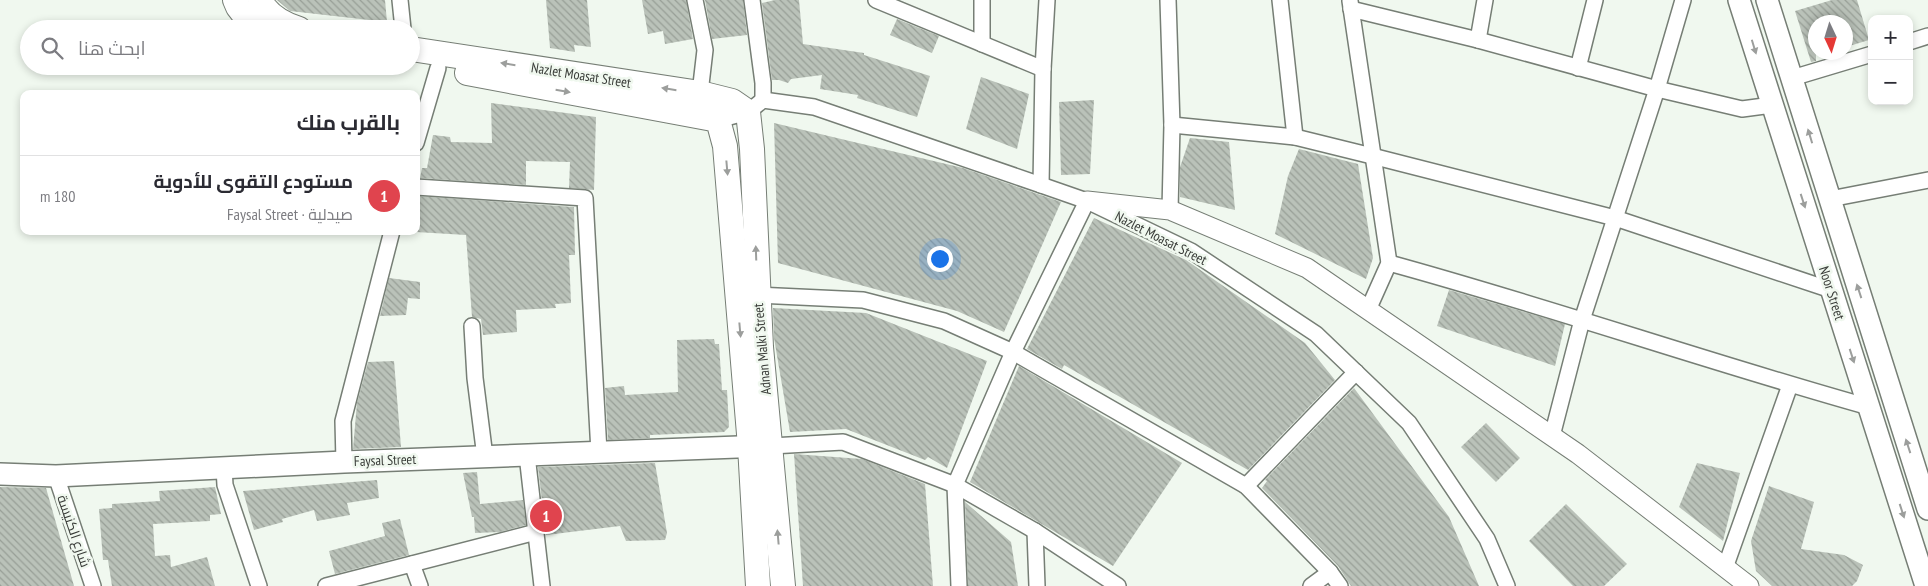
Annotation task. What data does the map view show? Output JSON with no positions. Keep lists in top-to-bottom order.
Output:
{
  "streets": {
    "main road": [
      "Nazlet Moasat Street",
      "Noor Street",
      "Adnan Malki Street",
      "Faysal Street"
    ],
    "street": ["شارع الكنيسة"]
  },
  "crossings": [
    ["Nazlet Moasat Street", "Adnan Malki Street"],
    ["Adnan Malki Street", "Faysal Street"],
    ["Faysal Street", "شارع الكنيسة"]
  ],
  "north": "bottom",
  "page": {
    "map_buttons": ["+", "−"],
    "search": "ابحث هنا",
    "heading": "بالقرب منك",
    "list": [
      {
        "mark": "1",
        "name": "مستودع التقوى للأدوية",
        "note": "صيدلية · Faysal Street",
        "value": "180 m"
      }
    ],
    "pins": "1"
  }
}
